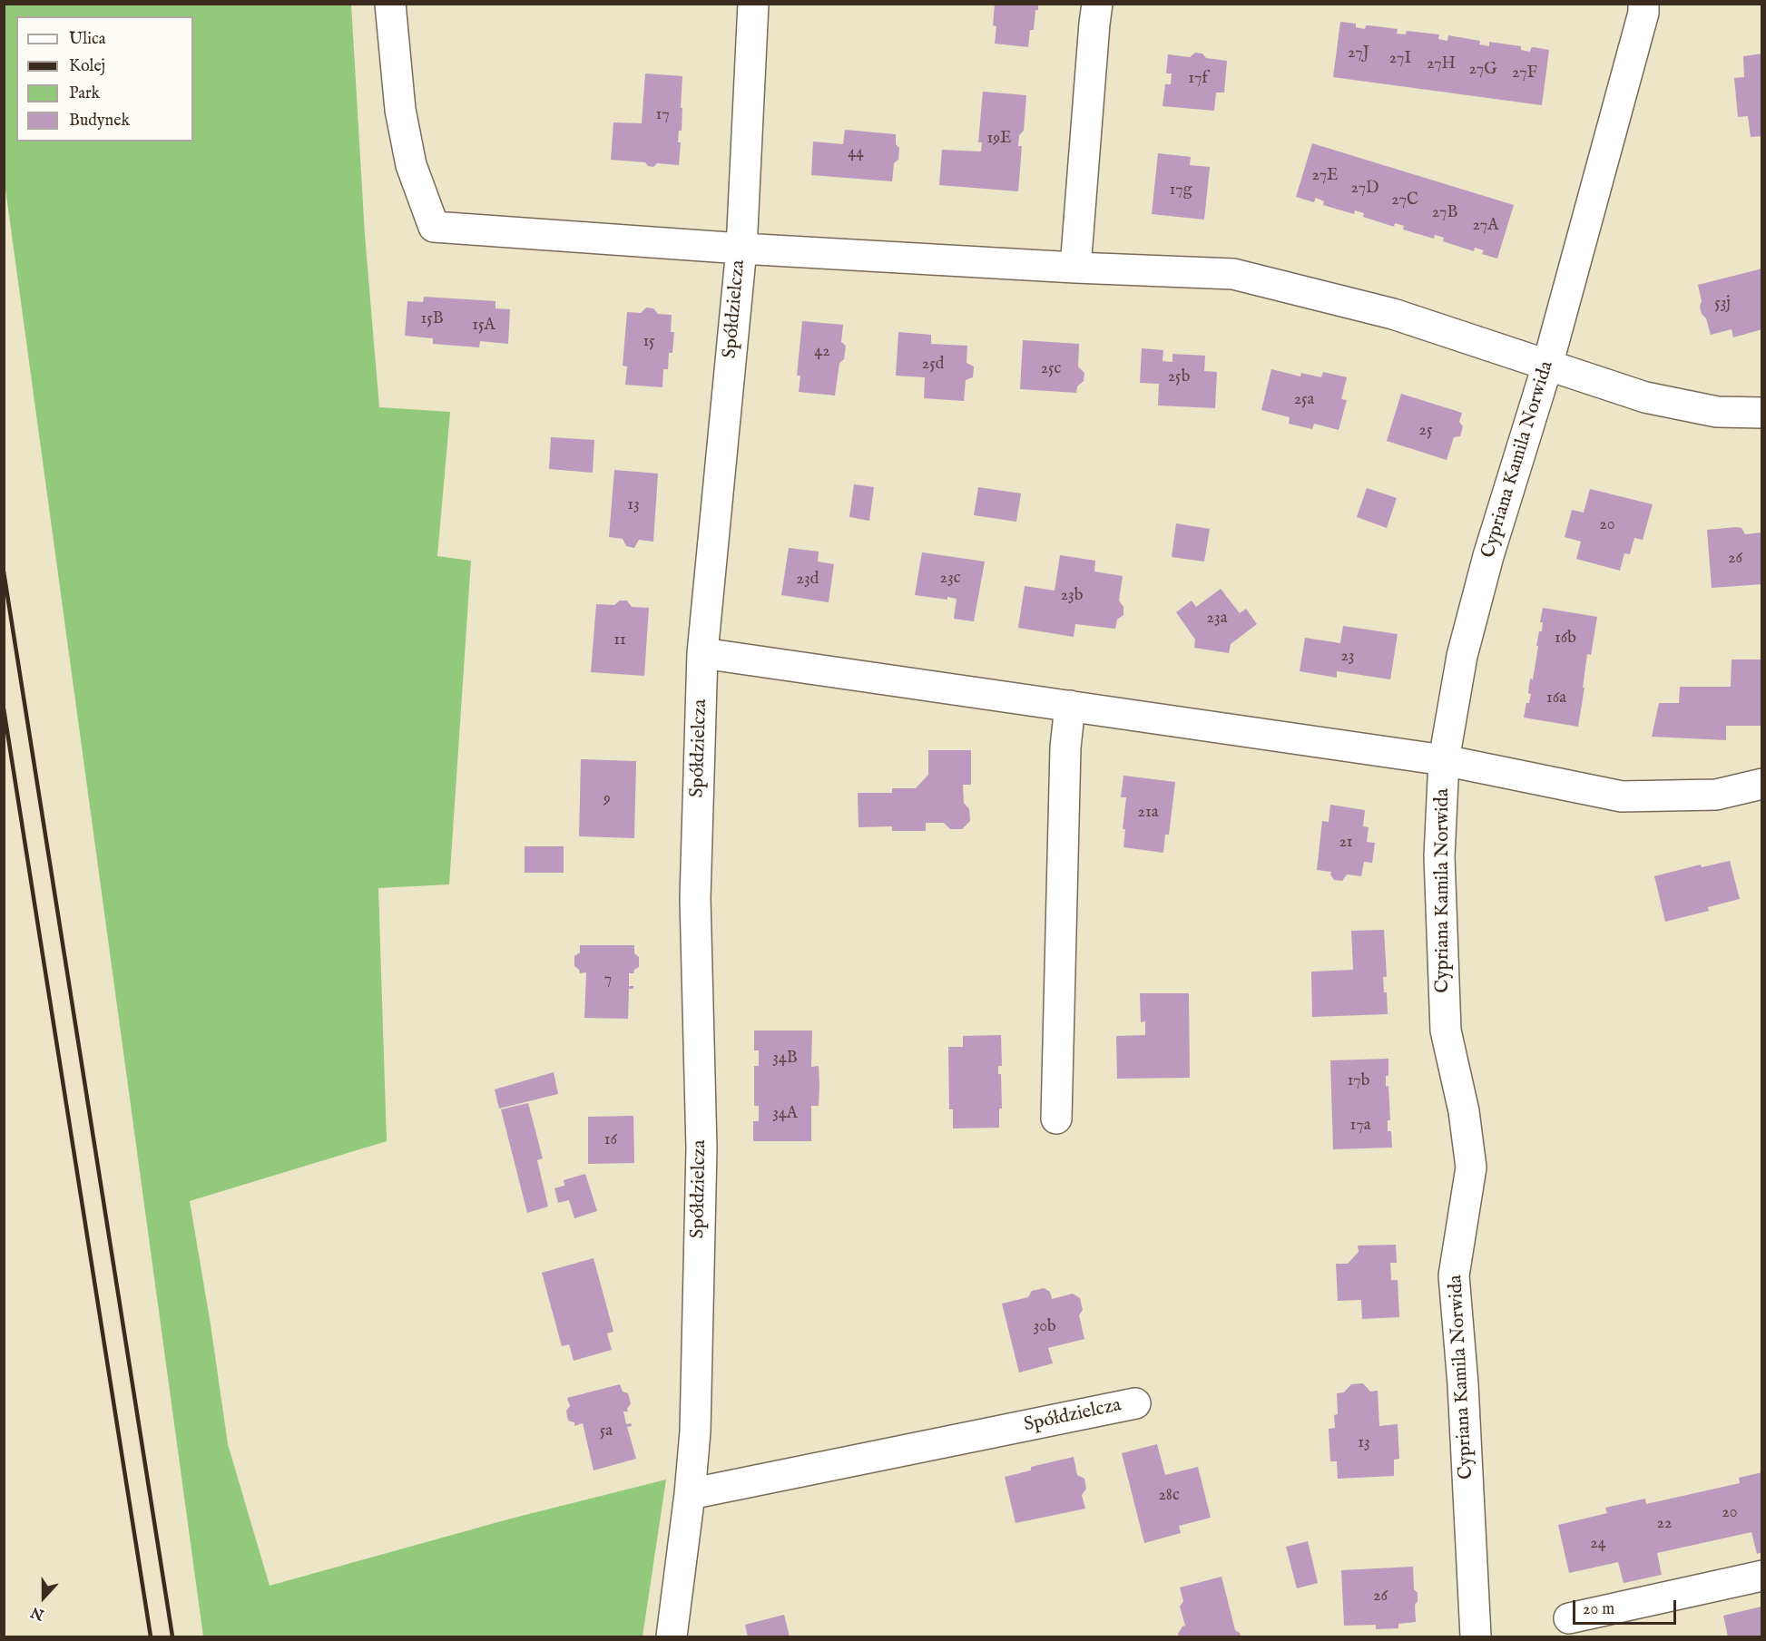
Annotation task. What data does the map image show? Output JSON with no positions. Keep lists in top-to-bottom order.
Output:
{
  "streets": {
    "street": ["Spółdzielcza", "Cypriana Kamila Norwida"]
  },
  "house_numbers": [
    "27J",
    "27I",
    "27H",
    "27G",
    "27F",
    "17f",
    "17",
    "19E",
    "44",
    "27E",
    "27D",
    "17g",
    "27C",
    "27B",
    "27A",
    "53j",
    "15B",
    "15A",
    "15",
    "42",
    "25d",
    "25c",
    "25b",
    "25a",
    "25",
    "13",
    "20",
    "26",
    "23c",
    "23d",
    "23b",
    "23a",
    "16b",
    "11",
    "23",
    "16a",
    "9",
    "21a",
    "21",
    "7",
    "34B",
    "17b",
    "34A",
    "17a",
    "16",
    "30b",
    "5a",
    "13",
    "28c",
    "20",
    "22",
    "24",
    "26"
  ],
  "legend": [
    "Ulica",
    "Kolej",
    "Park",
    "Budynek"
  ],
  "scale_bar": "20 m",
  "north": "bottom"
}
